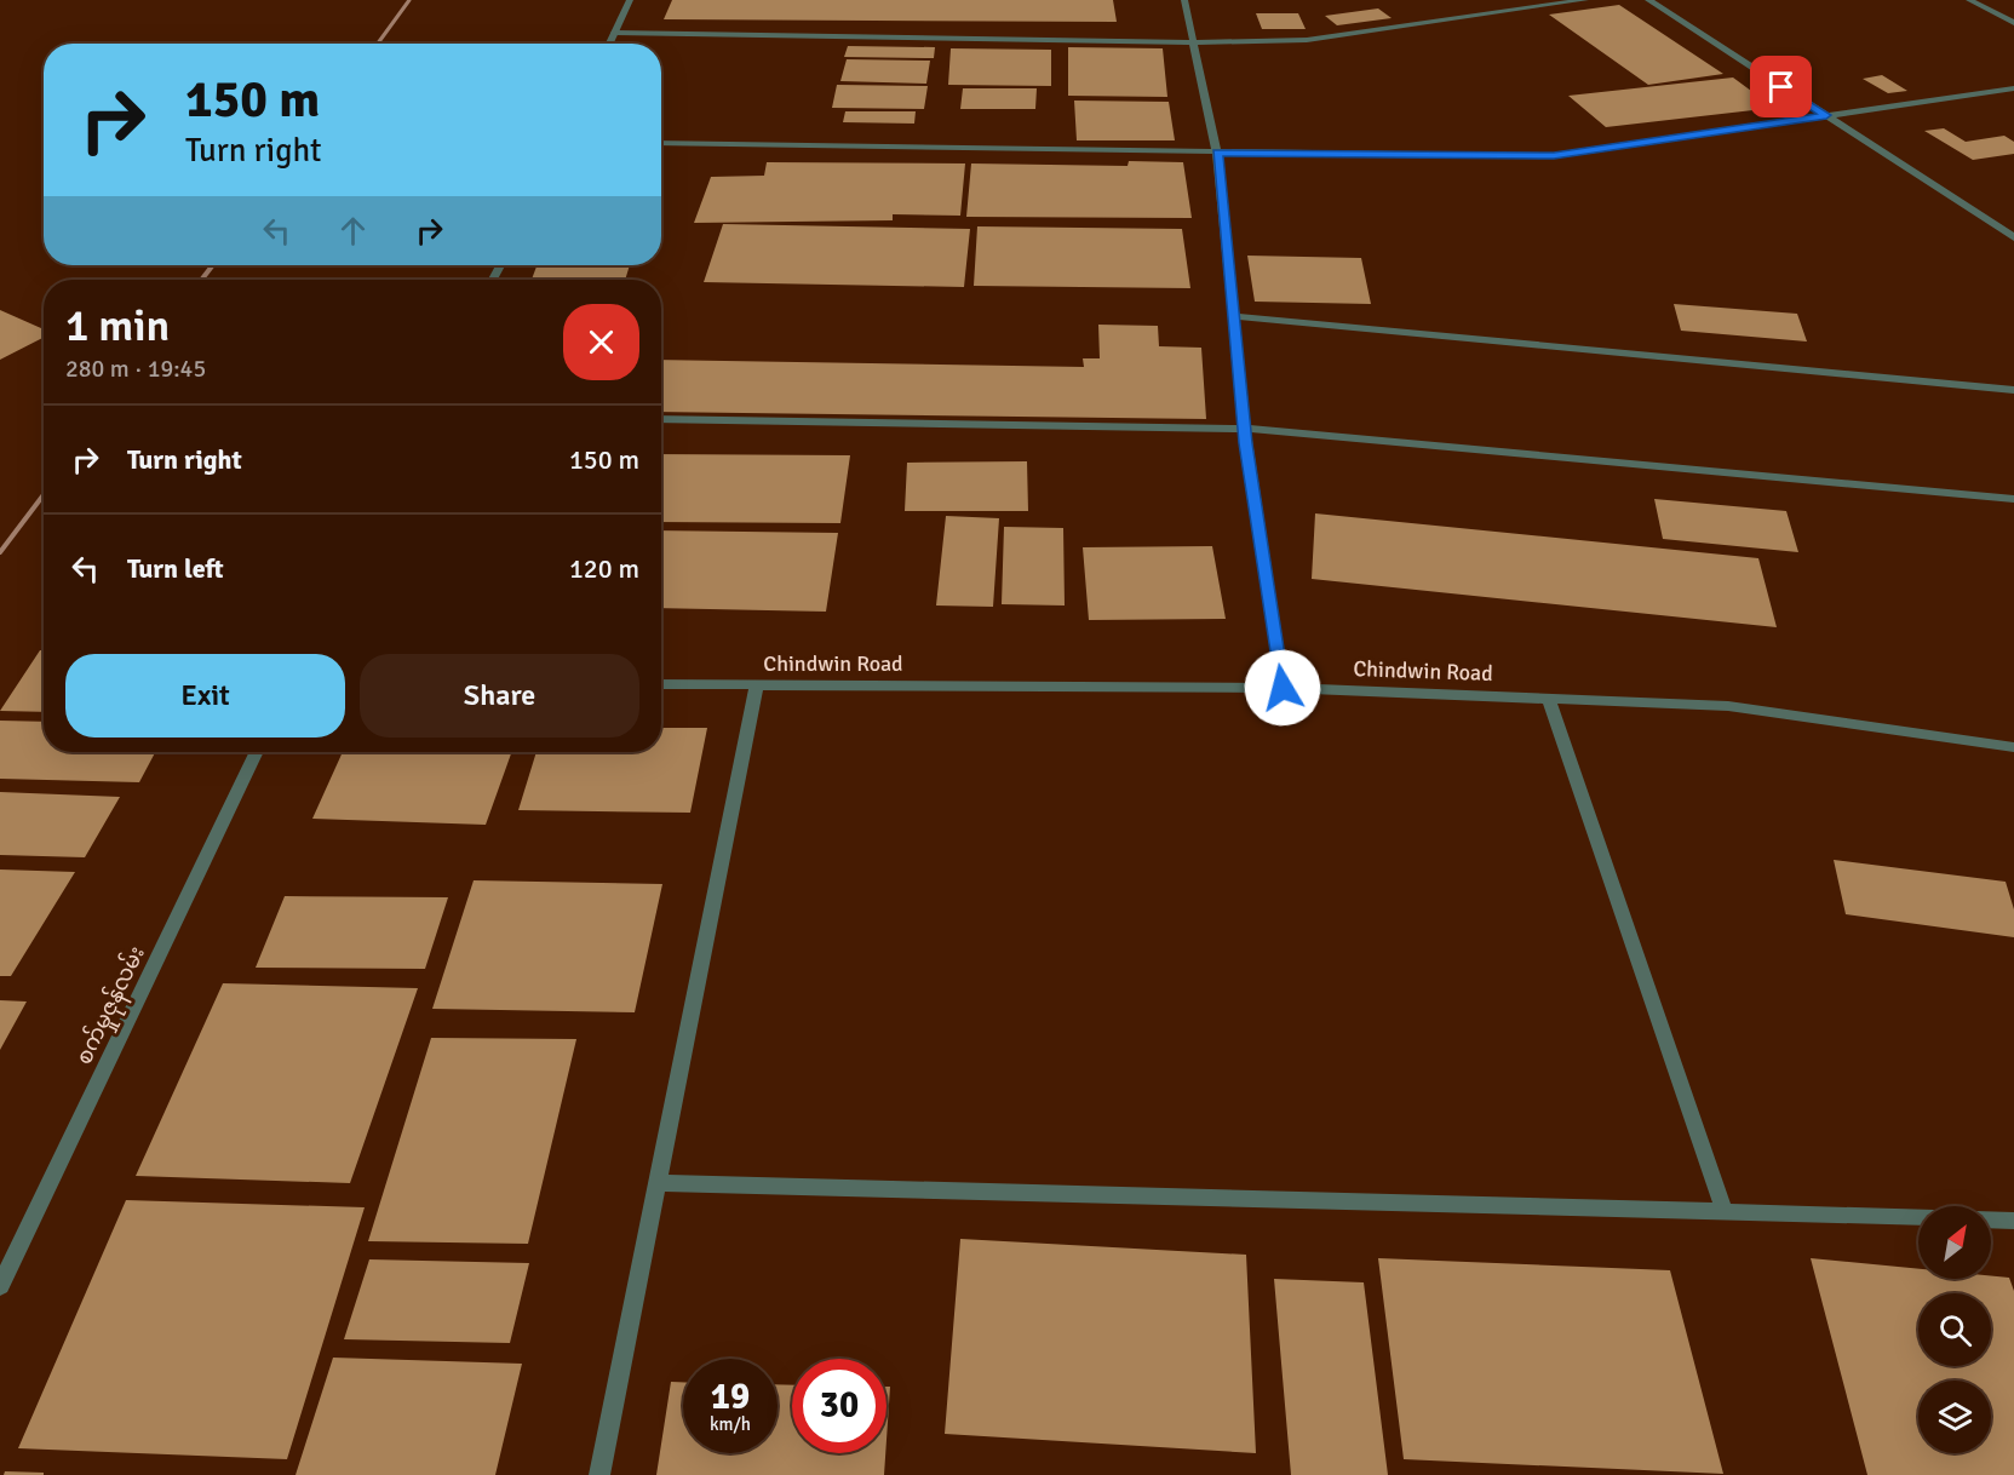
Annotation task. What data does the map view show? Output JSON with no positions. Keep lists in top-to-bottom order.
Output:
{
  "streets": {
    "street": ["Chindwin Road", "စက်မှုဇုန်လမ်း"]
  },
  "north": "top right",
  "page": {
    "turn": ["150 m", "Turn right"],
    "heading": ["1 min", "280 m · 19:45"],
    "list": [
      {
        "name": "Turn right",
        "value": "150 m"
      },
      {
        "name": "Turn left",
        "value": "120 m"
      }
    ],
    "buttons": ["Exit", "Share"],
    "speed": "19 km/h",
    "limit": "30"
  }
}
